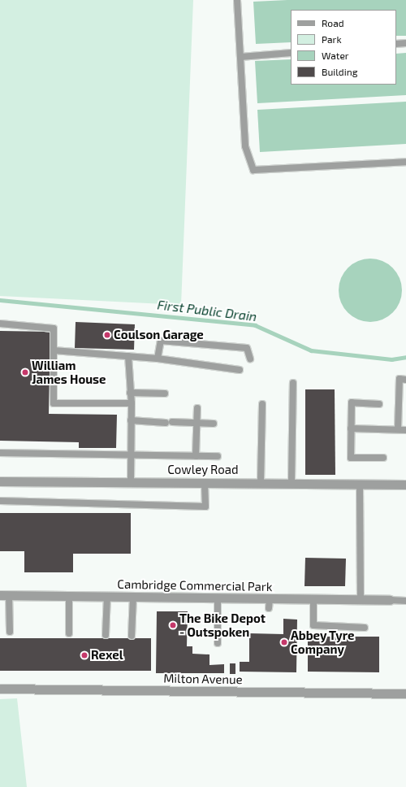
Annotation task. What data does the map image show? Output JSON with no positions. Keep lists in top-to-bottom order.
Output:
{
  "streets": {
    "street": ["Cowley Road", "Cambridge Commercial Park", "Milton Avenue"]
  },
  "water": ["First Public Drain"],
  "places": [
    "Coulson Garage",
    "William James House",
    "The Bike Depot - Outspoken",
    "Abbey Tyre Company",
    "Rexel"
  ],
  "legend": [
    "Road",
    "Park",
    "Water",
    "Building"
  ]
}
